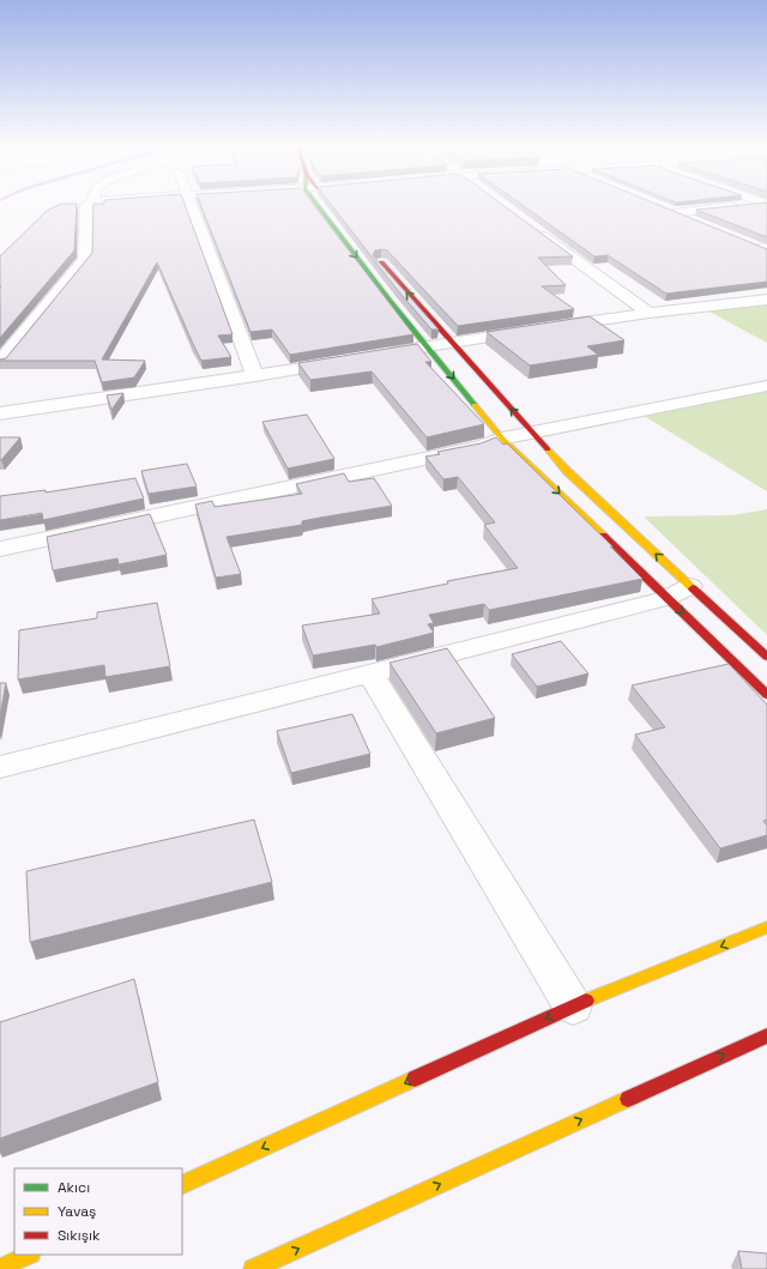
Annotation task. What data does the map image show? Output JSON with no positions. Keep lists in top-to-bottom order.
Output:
{
  "legend": ["Akıcı", "Yavaş", "Sıkışık"]
}
